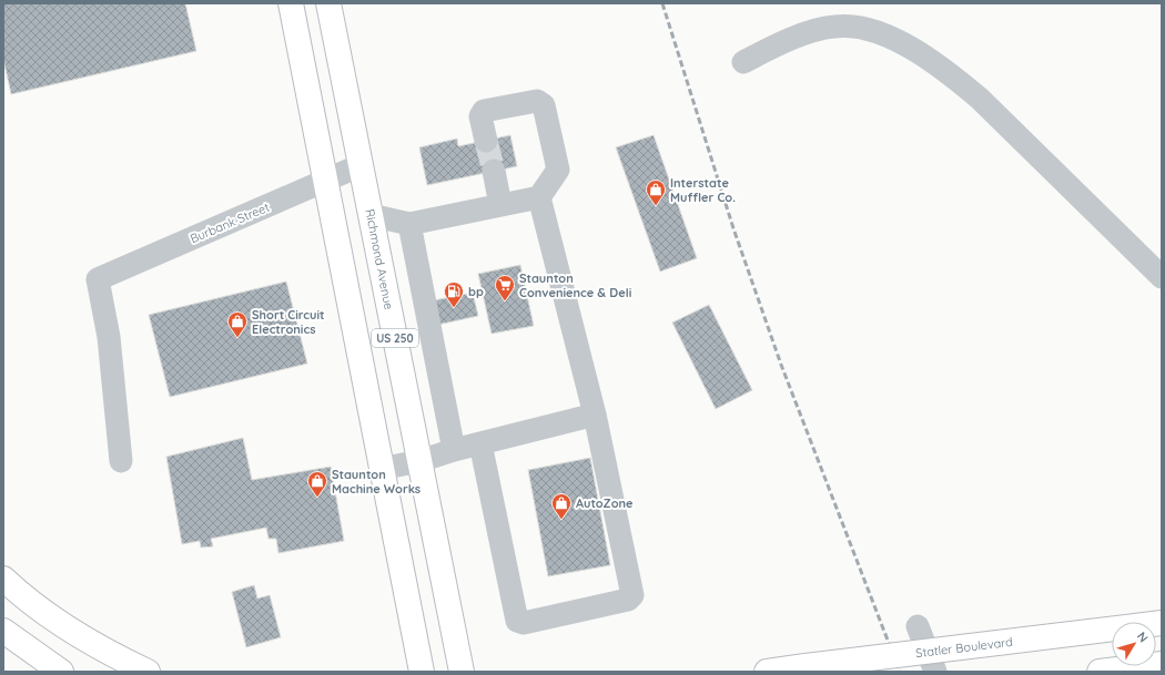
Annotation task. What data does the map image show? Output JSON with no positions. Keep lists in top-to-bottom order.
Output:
{
  "streets": {
    "main road": ["Richmond Avenue", "US 250", "Statler Boulevard"],
    "street": ["Burbank Street"]
  },
  "crossings": [
    ["Burbank Street", "Richmond Avenue"],
    ["Burbank Street", "US 250"]
  ],
  "places": {
    "shop": [
      "Interstate Muffler Co.",
      "Short Circuit Electronics",
      "Staunton Machine Works",
      "AutoZone"
    ],
    "supermarket": ["Staunton Convenience & Deli"],
    "fuel station": ["bp"]
  },
  "north": "top right"
}
